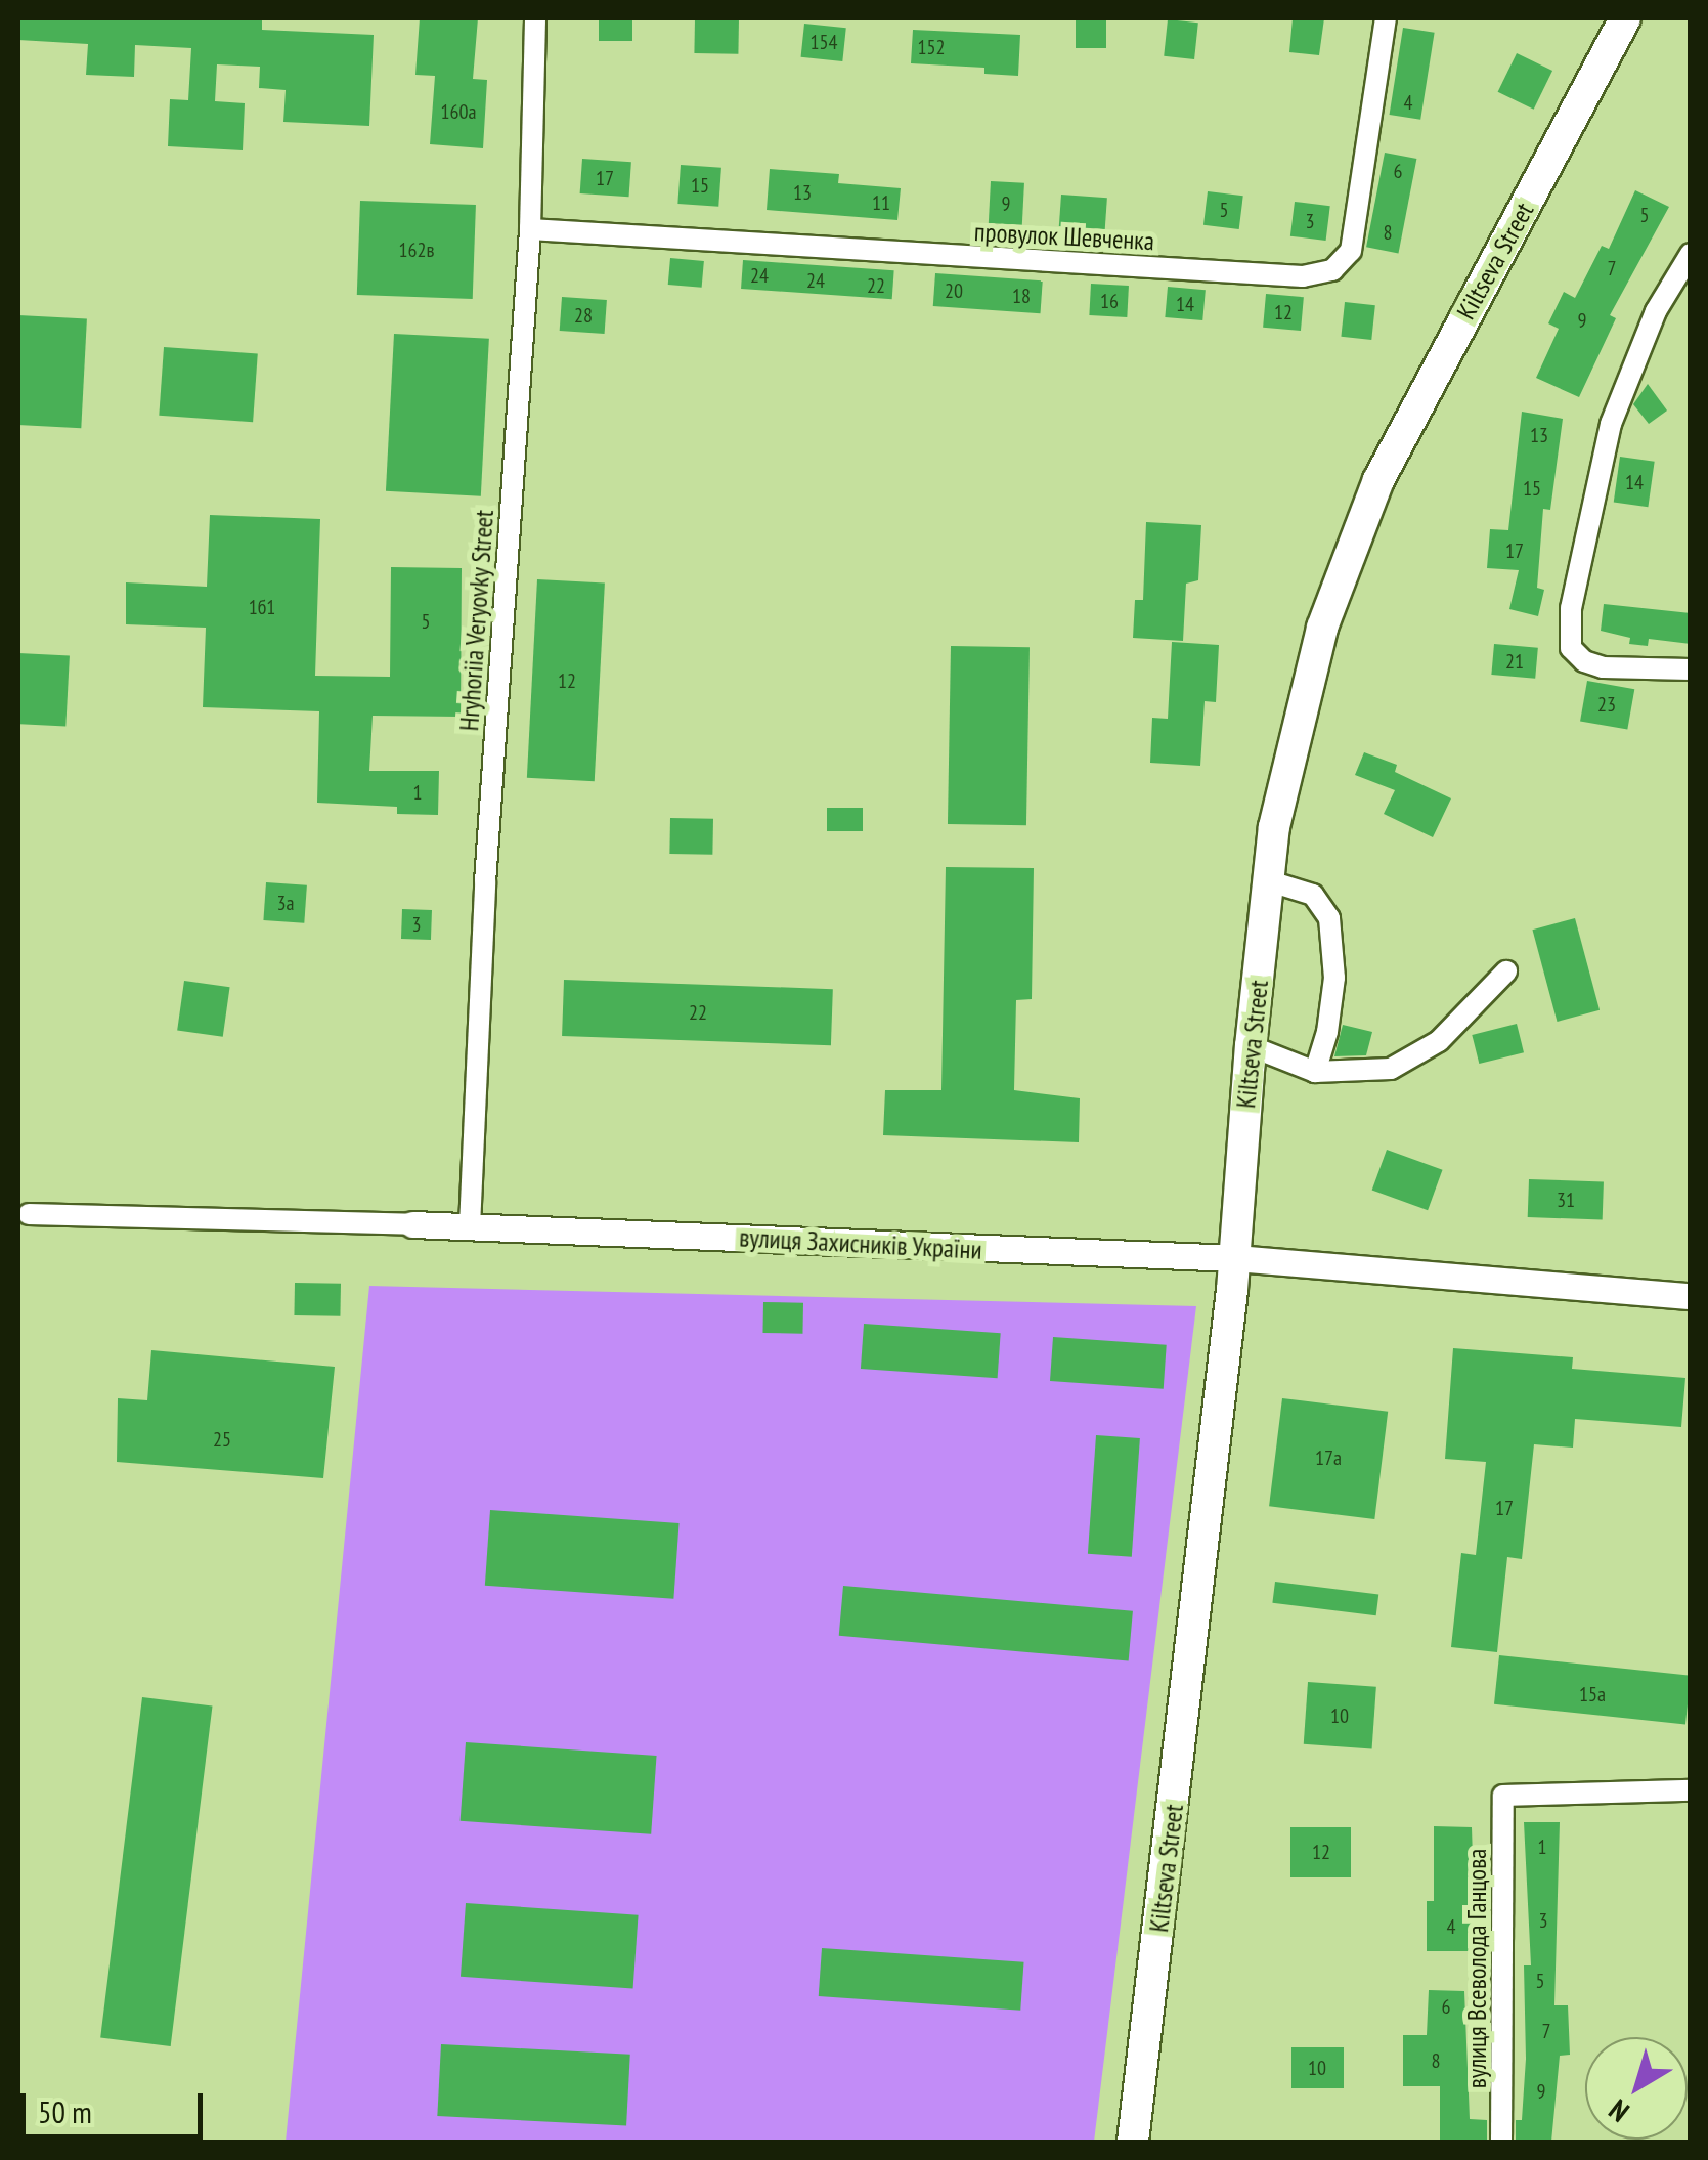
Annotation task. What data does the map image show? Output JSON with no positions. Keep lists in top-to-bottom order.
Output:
{
  "streets": {
    "main road": ["Kiltseva Street"],
    "street": [
      "провулок Шевченка",
      "Hryhoriia Veryovky Street",
      "вулиця Захисників України",
      "вулиця Всеволода Ганцова"
    ]
  },
  "crossings": [
    ["провулок Шевченка", "Hryhoriia Veryovky Street"],
    ["Kiltseva Street", "вулиця Захисників України"],
    ["Hryhoriia Veryovky Street", "вулиця Захисників України"]
  ],
  "house_numbers": [
    "154",
    "152",
    "4",
    "160а",
    "6",
    "17",
    "15",
    "13",
    "11",
    "9",
    "5",
    "5",
    "3",
    "8",
    "162в",
    "7",
    "24",
    "24",
    "22",
    "20",
    "18",
    "16",
    "14",
    "12",
    "28",
    "9",
    "13",
    "14",
    "15",
    "17",
    "1б1",
    "5",
    "21",
    "12",
    "23",
    "1",
    "3а",
    "3",
    "22",
    "31",
    "25",
    "17а",
    "17",
    "15а",
    "10",
    "1",
    "12",
    "3",
    "4",
    "5",
    "6",
    "7",
    "8",
    "10",
    "9"
  ],
  "scale_bar": "50 m",
  "north": "bottom left"
}
